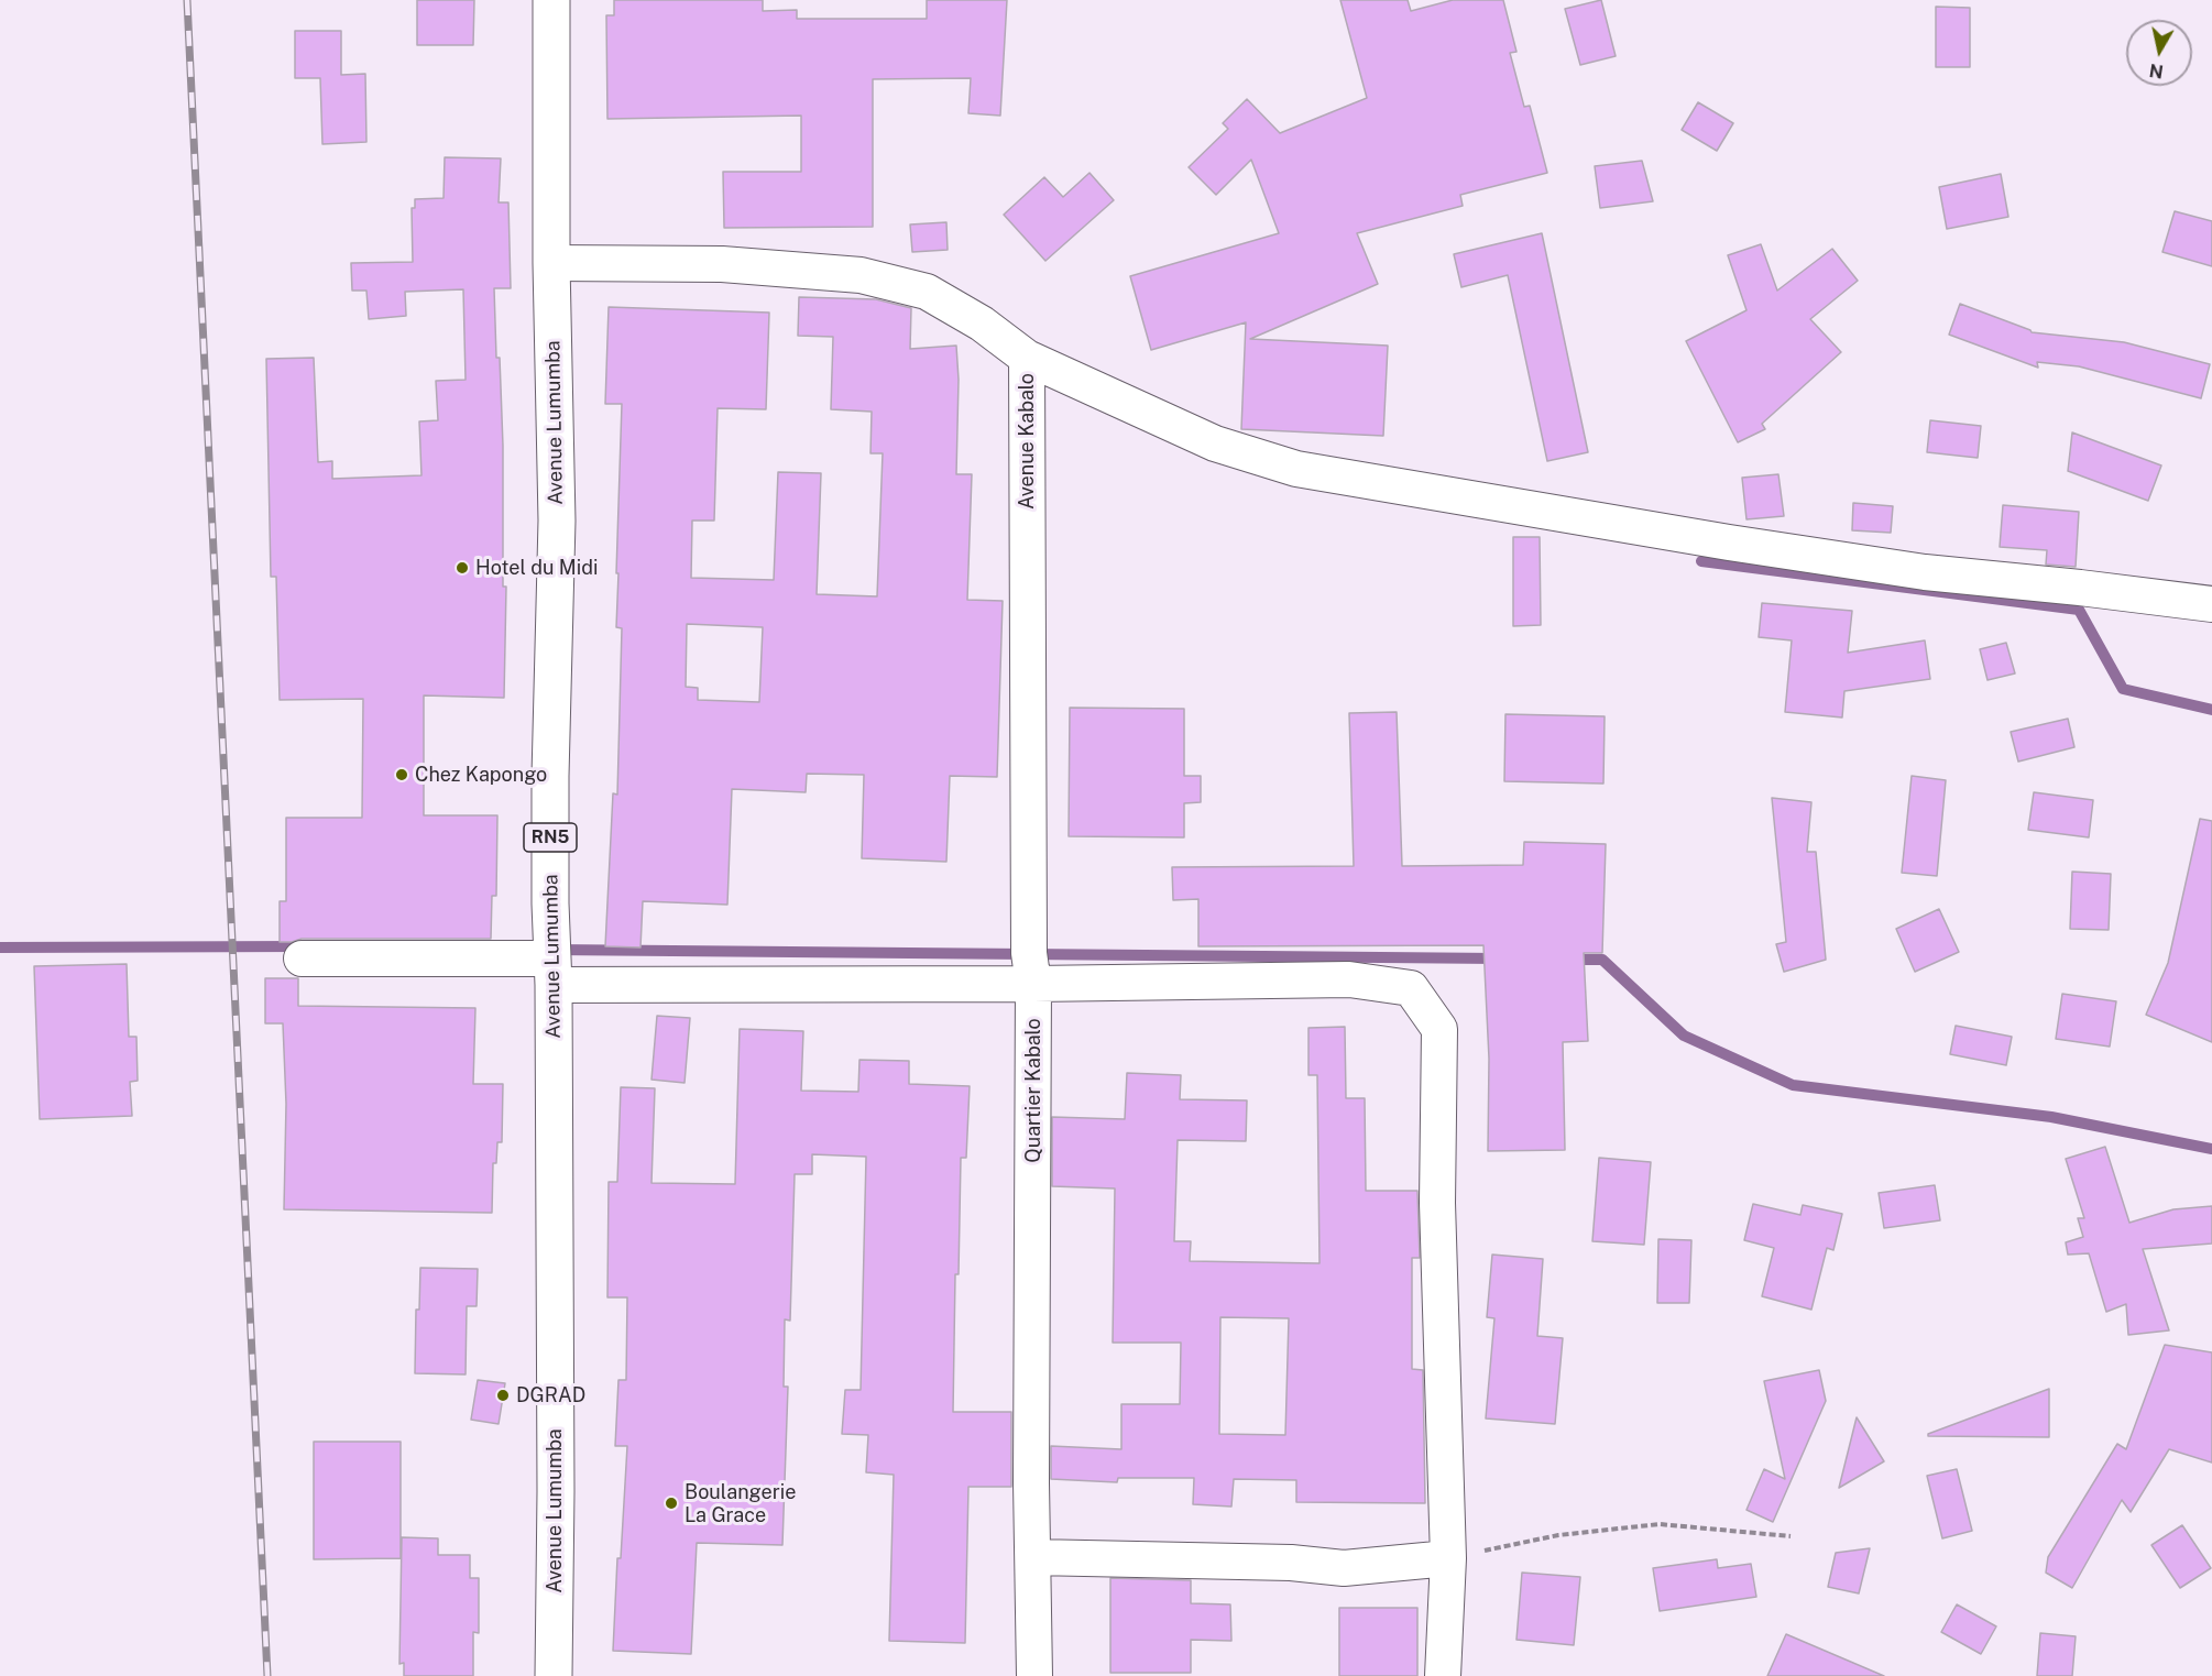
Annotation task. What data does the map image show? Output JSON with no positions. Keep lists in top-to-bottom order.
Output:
{
  "streets": {
    "highway": ["Avenue Lumumba", "RN5"],
    "street": ["Avenue Kabalo", "Quartier Kabalo"]
  },
  "crossings": [
    ["Avenue Lumumba", "Avenue Kabalo"],
    ["Avenue Kabalo", "Quartier Kabalo"]
  ],
  "places": [
    "Hotel du Midi",
    "Chez Kapongo",
    "DGRAD",
    "Boulangerie La Grace"
  ],
  "north": "bottom"
}
